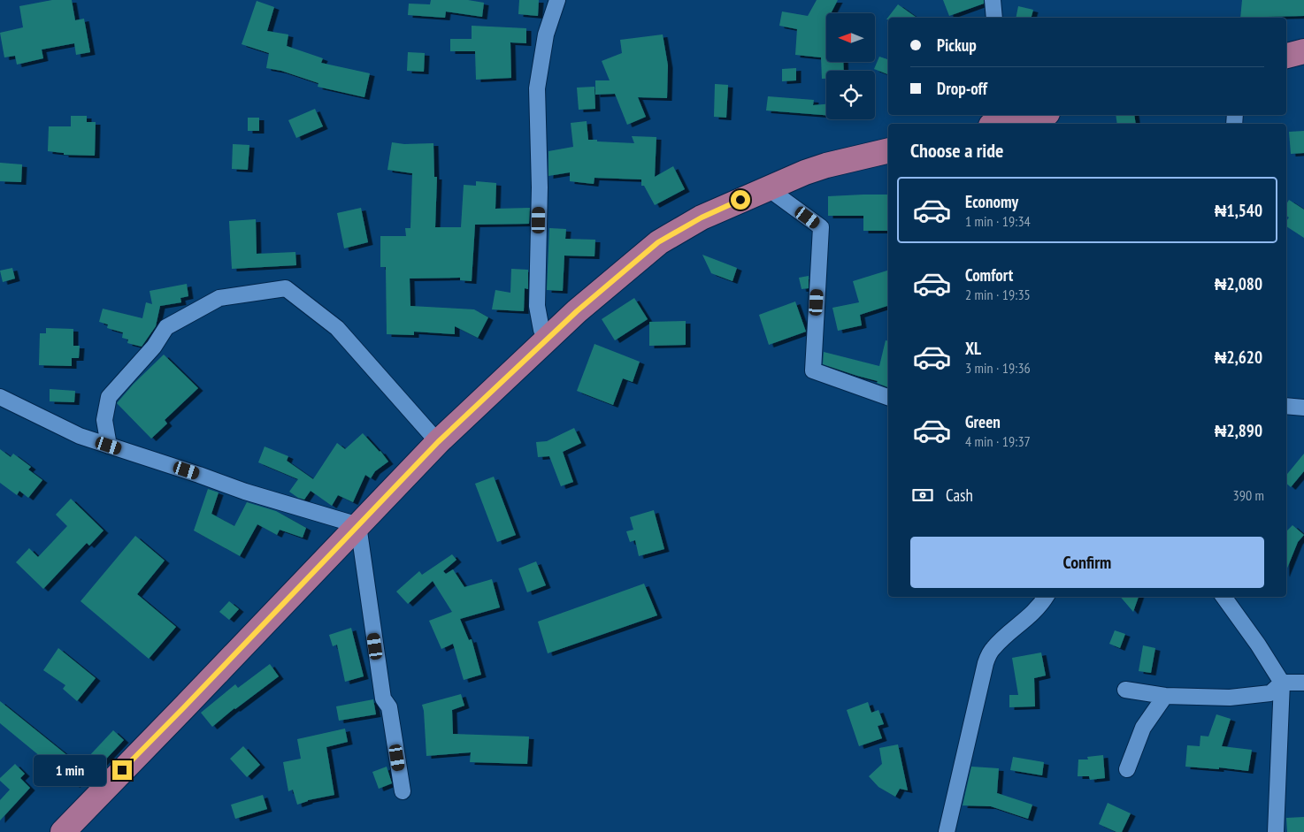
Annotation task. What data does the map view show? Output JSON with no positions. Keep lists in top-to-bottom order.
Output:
{
  "north": "left",
  "page": {
    "banner": ["Pickup", "Drop-off"],
    "heading": "Choose a ride",
    "list": [
      {
        "name": "Economy",
        "note": "1 min · 19:34",
        "value": "₦1,540"
      },
      {
        "name": "Comfort",
        "note": "2 min · 19:35",
        "value": "₦2,080"
      },
      {
        "name": "XL",
        "note": "3 min · 19:36",
        "value": "₦2,620"
      },
      {
        "name": "Green",
        "note": "4 min · 19:37",
        "value": "₦2,890"
      }
    ],
    "pay": ["Cash", "390 m"],
    "buttons": "Confirm",
    "bubble": "1 min"
  }
}
